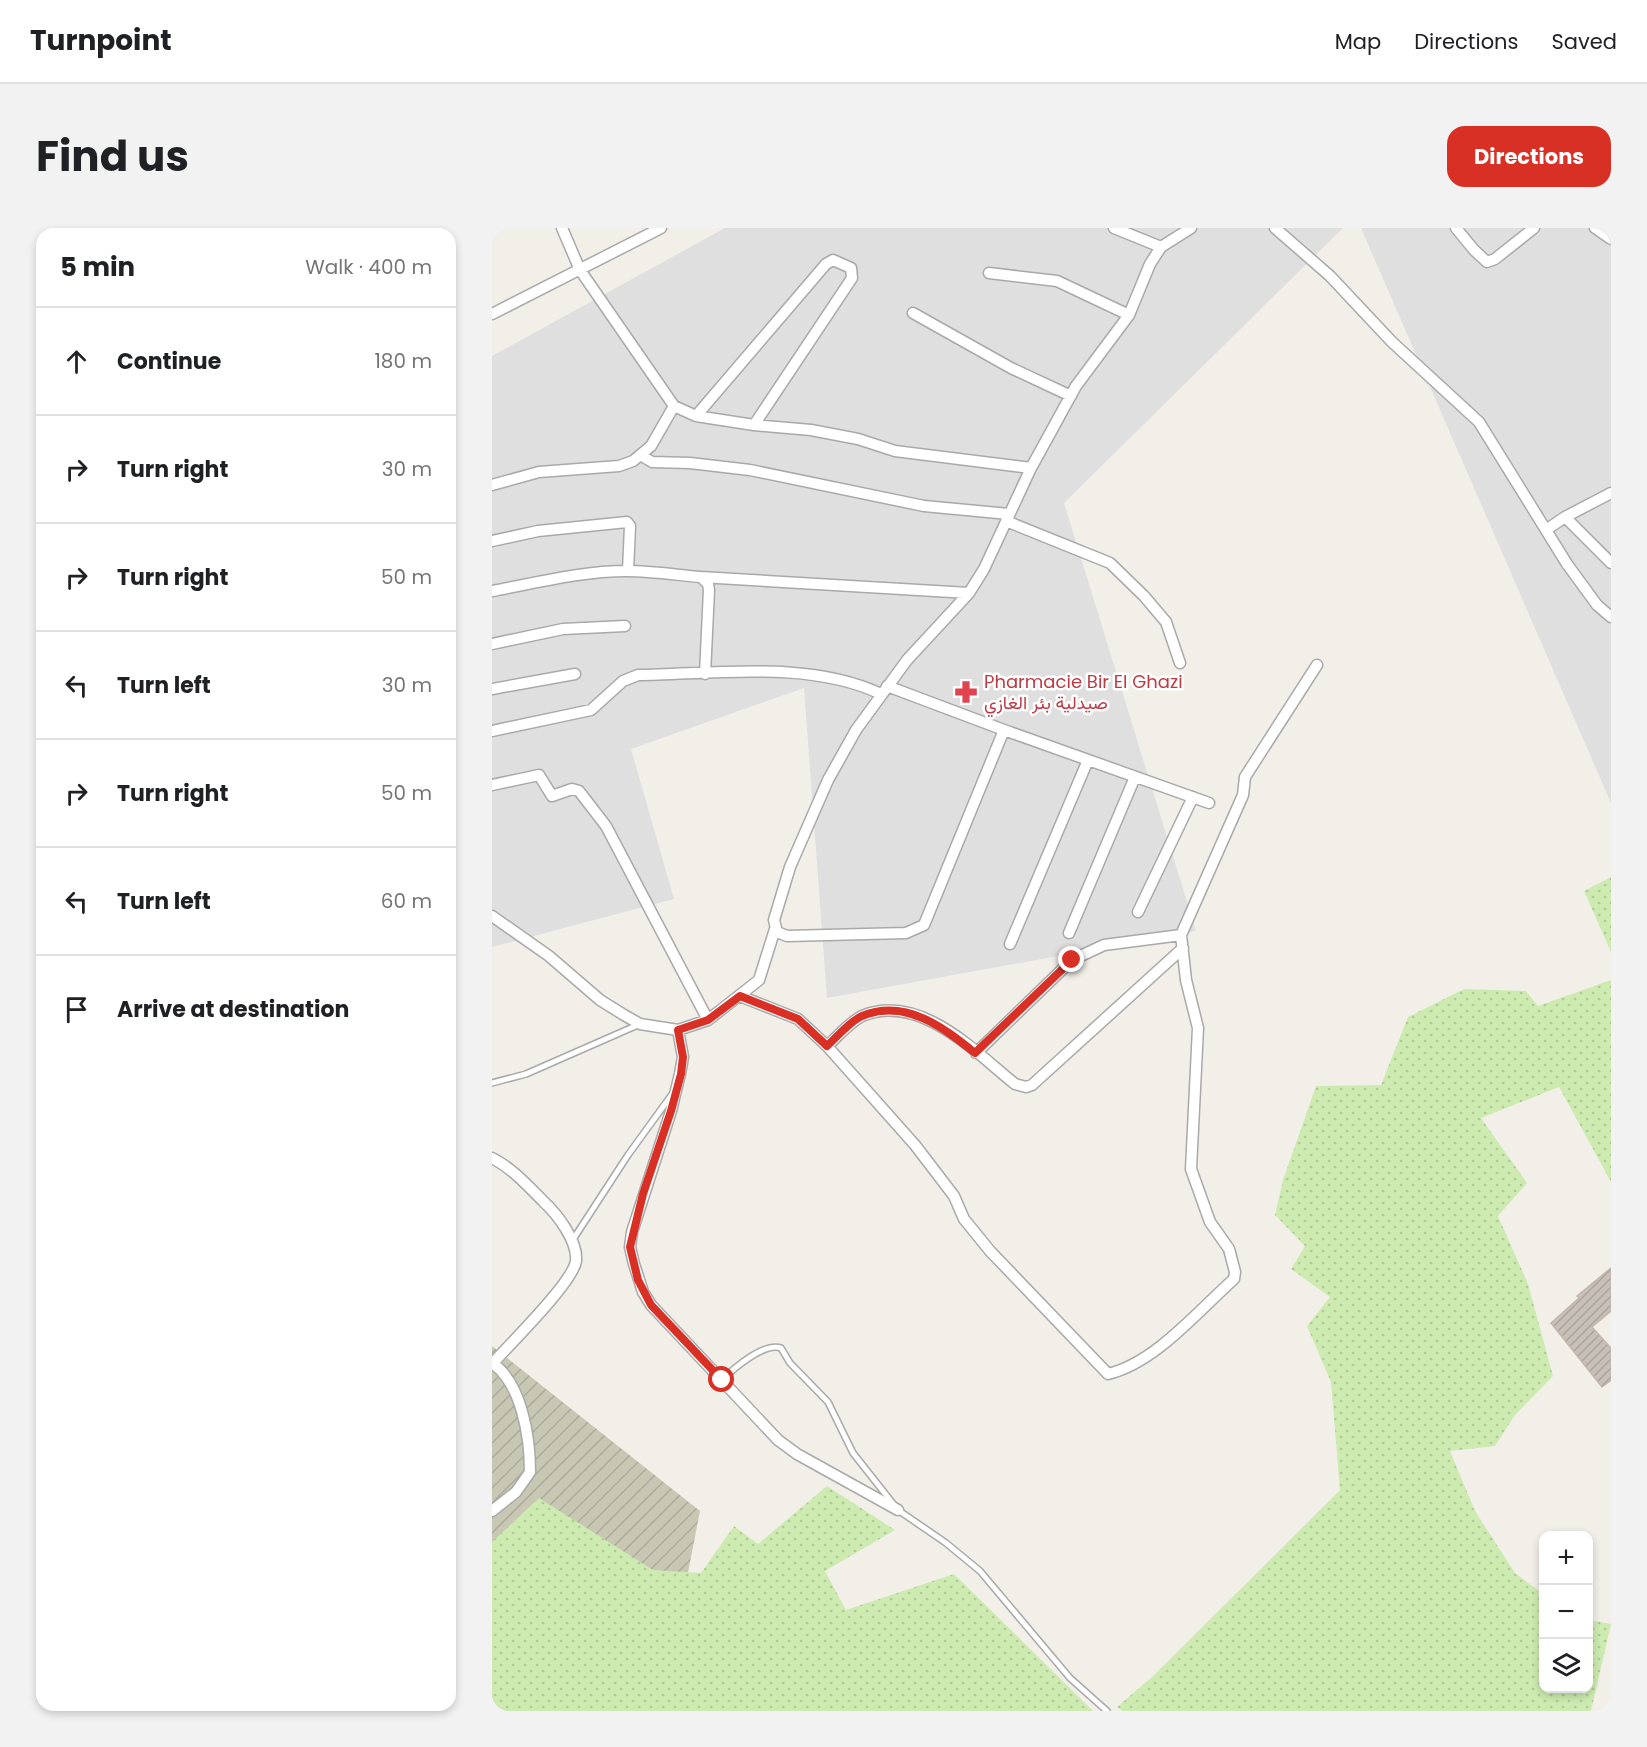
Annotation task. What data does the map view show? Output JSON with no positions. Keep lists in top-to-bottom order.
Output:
{
  "places": {
    "pharmacy": ["Pharmacie Bir El Ghazi صيدلية بئر الغازي"]
  },
  "page": {
    "header": "Turnpoint",
    "nav": ["Map", "Directions", "Saved"],
    "title": "Find us",
    "buttons": "Directions",
    "heading": ["5 min", "Walk · 400 m"],
    "list": [
      ["Continue", "180 m"],
      ["Turn right", "30 m"],
      ["Turn right", "50 m"],
      ["Turn left", "30 m"],
      ["Turn right", "50 m"],
      ["Turn left", "60 m"],
      "Arrive at destination"
    ],
    "map_buttons": ["+", "−"]
  }
}
